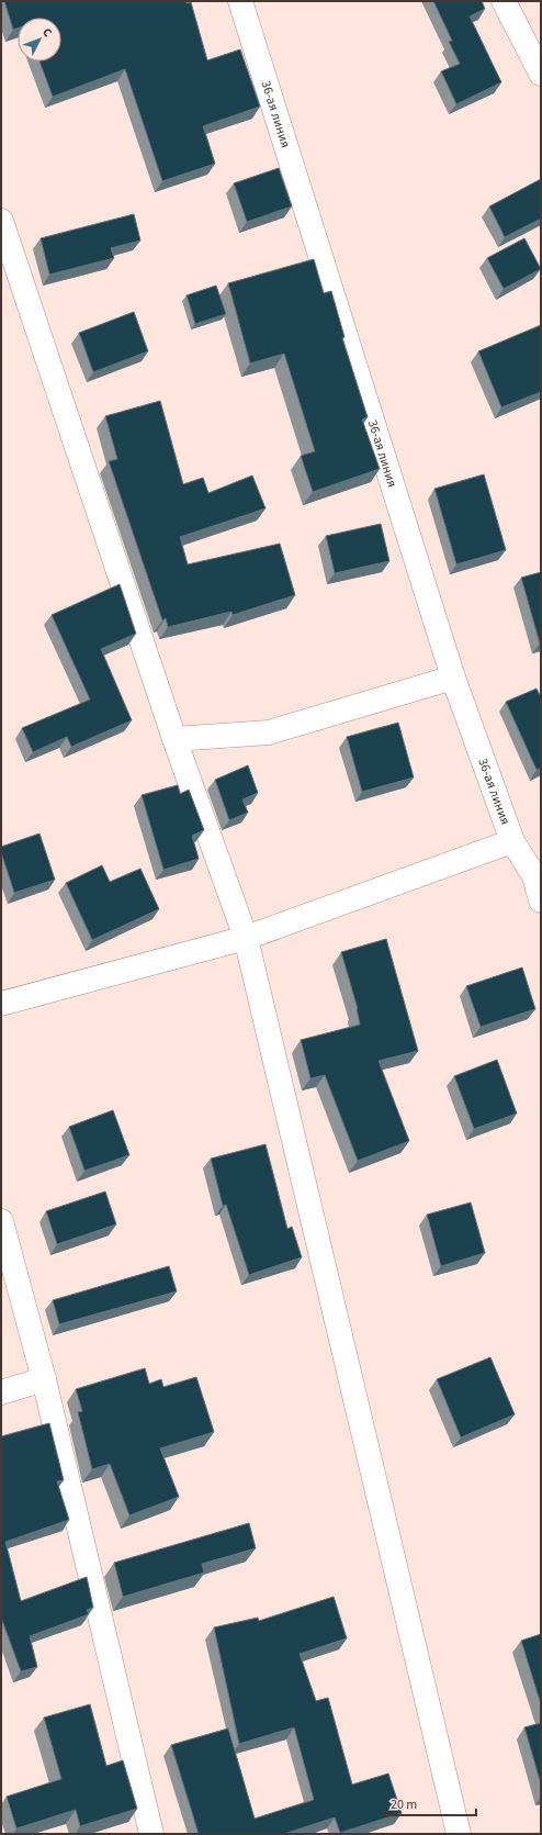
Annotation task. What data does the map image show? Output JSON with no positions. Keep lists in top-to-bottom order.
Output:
{
  "streets": {
    "street": ["36-ая линия"]
  },
  "scale_bar": "20 m",
  "north": "top right"
}
